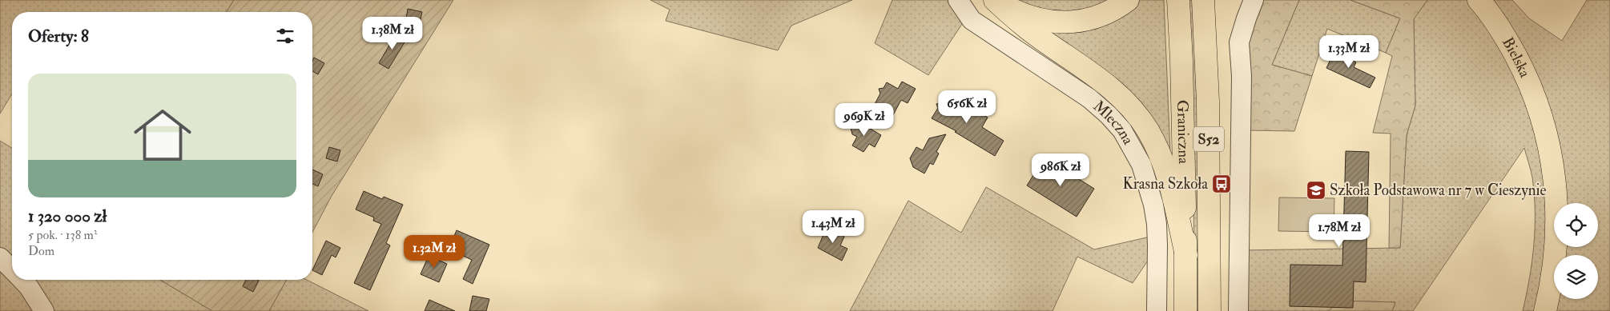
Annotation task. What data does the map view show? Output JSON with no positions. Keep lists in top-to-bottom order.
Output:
{
  "streets": {
    "main road": ["Bielska", "Graniczna", "S52"],
    "street": ["Mleczna"]
  },
  "places": {
    "bus stop": ["Krasna Szkoła"],
    "school or university": ["Szkoła Podstawowa nr 7 w Cieszynie"]
  },
  "page": {
    "heading": "Oferty: 8",
    "price": [
      "1.38M zł",
      "1.33M zł",
      "656K zł",
      "969K zł",
      "986K zł",
      "1.43M zł",
      "1.78M zł",
      "1.32M zł"
    ],
    "list": [
      {
        "name": "1 320 000 zł",
        "note": "5 pok. · 138 m² · Dom"
      }
    ]
  }
}
